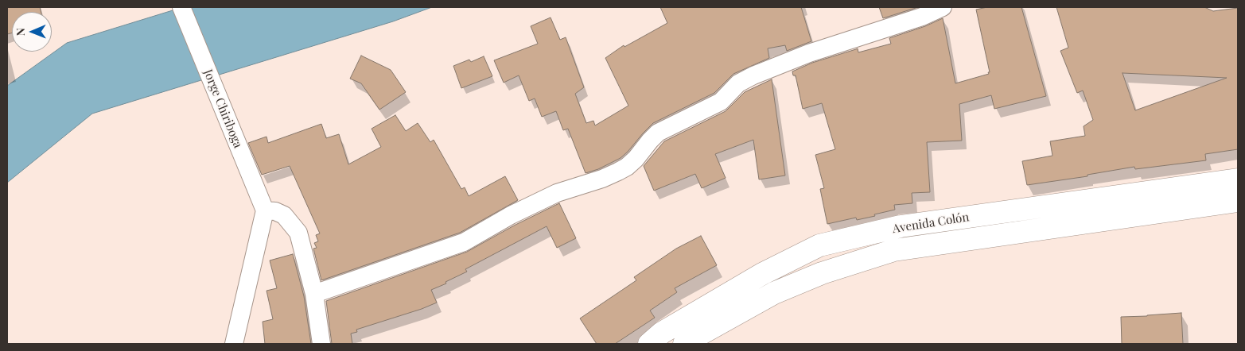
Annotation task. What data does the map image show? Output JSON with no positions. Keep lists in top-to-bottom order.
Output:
{
  "streets": {
    "main road": ["Avenida Colón"],
    "street": ["Jorge Chiriboga"]
  },
  "north": "left"
}
